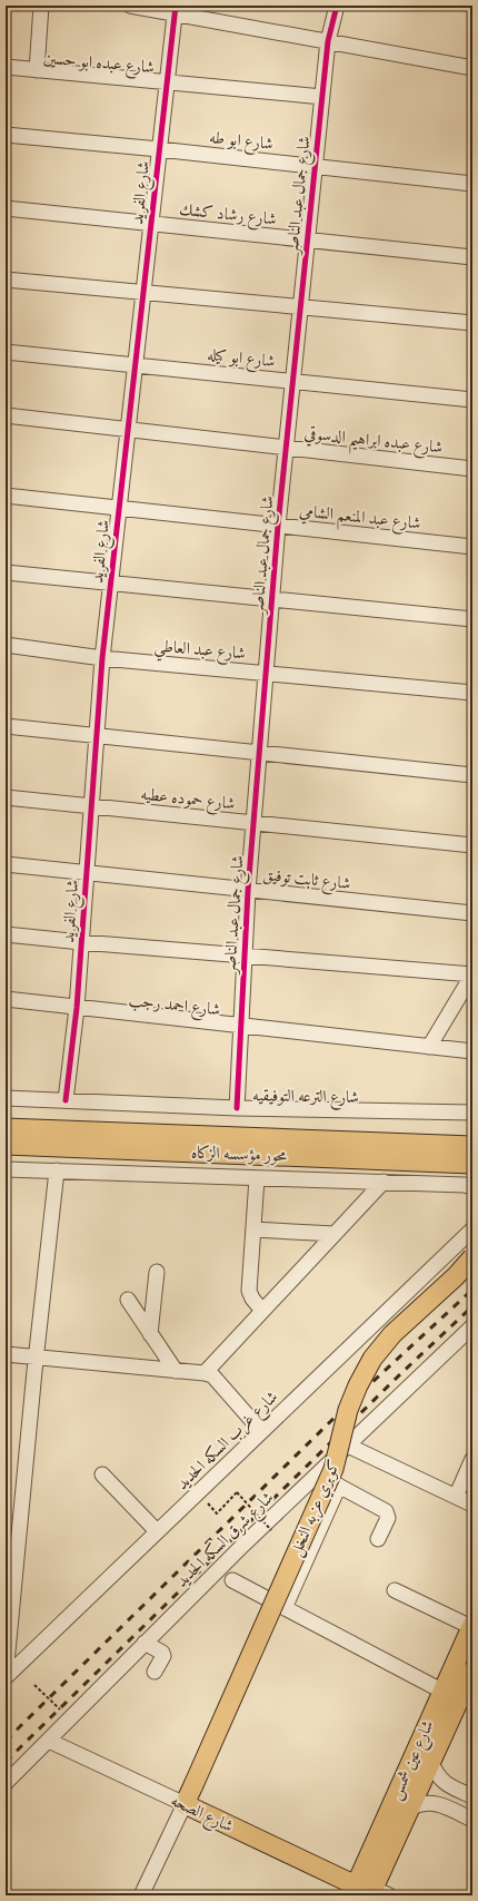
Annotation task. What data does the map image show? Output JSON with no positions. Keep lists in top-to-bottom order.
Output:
{
  "streets": {
    "main road": [
      "محور مؤسسه الزكاه",
      "كوبري عزبه النخل",
      "شارع عين شمس",
      "شارع الصحه"
    ],
    "street": [
      "شارع عبده ابو حسين",
      "شارع ابو طه",
      "شارع الفريد",
      "شارع جمال عبد الناصر",
      "شارع رشاد كشك",
      "شارع ابو كيله",
      "شارع عبده ابراهيم الدسوقي",
      "شارع عبد المنعم الشامي",
      "شارع عبد العاطي",
      "شارع حموده عطيه",
      "شارع ثابت توفيق",
      "شارع احمد رجب",
      "شارع الترعه التوفيقيه",
      "شارع غرب السكه الحديد",
      "شارع شرق السكه الحديد"
    ]
  },
  "crossings": [
    ["شارع عبده ابو حسين", "شارع الفريد"],
    ["شارع عبده ابو حسين", "شارع جمال عبد الناصر"],
    ["شارع ابو طه", "شارع الفريد"],
    ["شارع ابو طه", "شارع جمال عبد الناصر"],
    ["شارع الفريد", "شارع رشاد كشك"],
    ["شارع الفريد", "شارع ابو كيله"],
    ["شارع الفريد", "شارع عبده ابراهيم الدسوقي"],
    ["شارع الفريد", "شارع عبد المنعم الشامي"],
    ["شارع الفريد", "شارع عبد العاطي"],
    ["شارع الفريد", "شارع حموده عطيه"],
    ["شارع الفريد", "شارع ثابت توفيق"],
    ["شارع الفريد", "شارع احمد رجب"],
    ["شارع الفريد", "شارع الترعه التوفيقيه"],
    ["شارع جمال عبد الناصر", "شارع رشاد كشك"],
    ["شارع جمال عبد الناصر", "شارع ابو كيله"],
    ["شارع جمال عبد الناصر", "شارع عبده ابراهيم الدسوقي"],
    ["شارع جمال عبد الناصر", "شارع عبد المنعم الشامي"],
    ["شارع جمال عبد الناصر", "شارع عبد العاطي"],
    ["شارع جمال عبد الناصر", "شارع حموده عطيه"],
    ["شارع جمال عبد الناصر", "شارع ثابت توفيق"],
    ["شارع جمال عبد الناصر", "شارع احمد رجب"],
    ["شارع جمال عبد الناصر", "شارع الترعه التوفيقيه"],
    ["كوبري عزبه النخل", "شارع الصحه"],
    ["شارع شرق السكه الحديد", "شارع الصحه"],
    ["شارع عين شمس", "شارع الصحه"]
  ]
}
